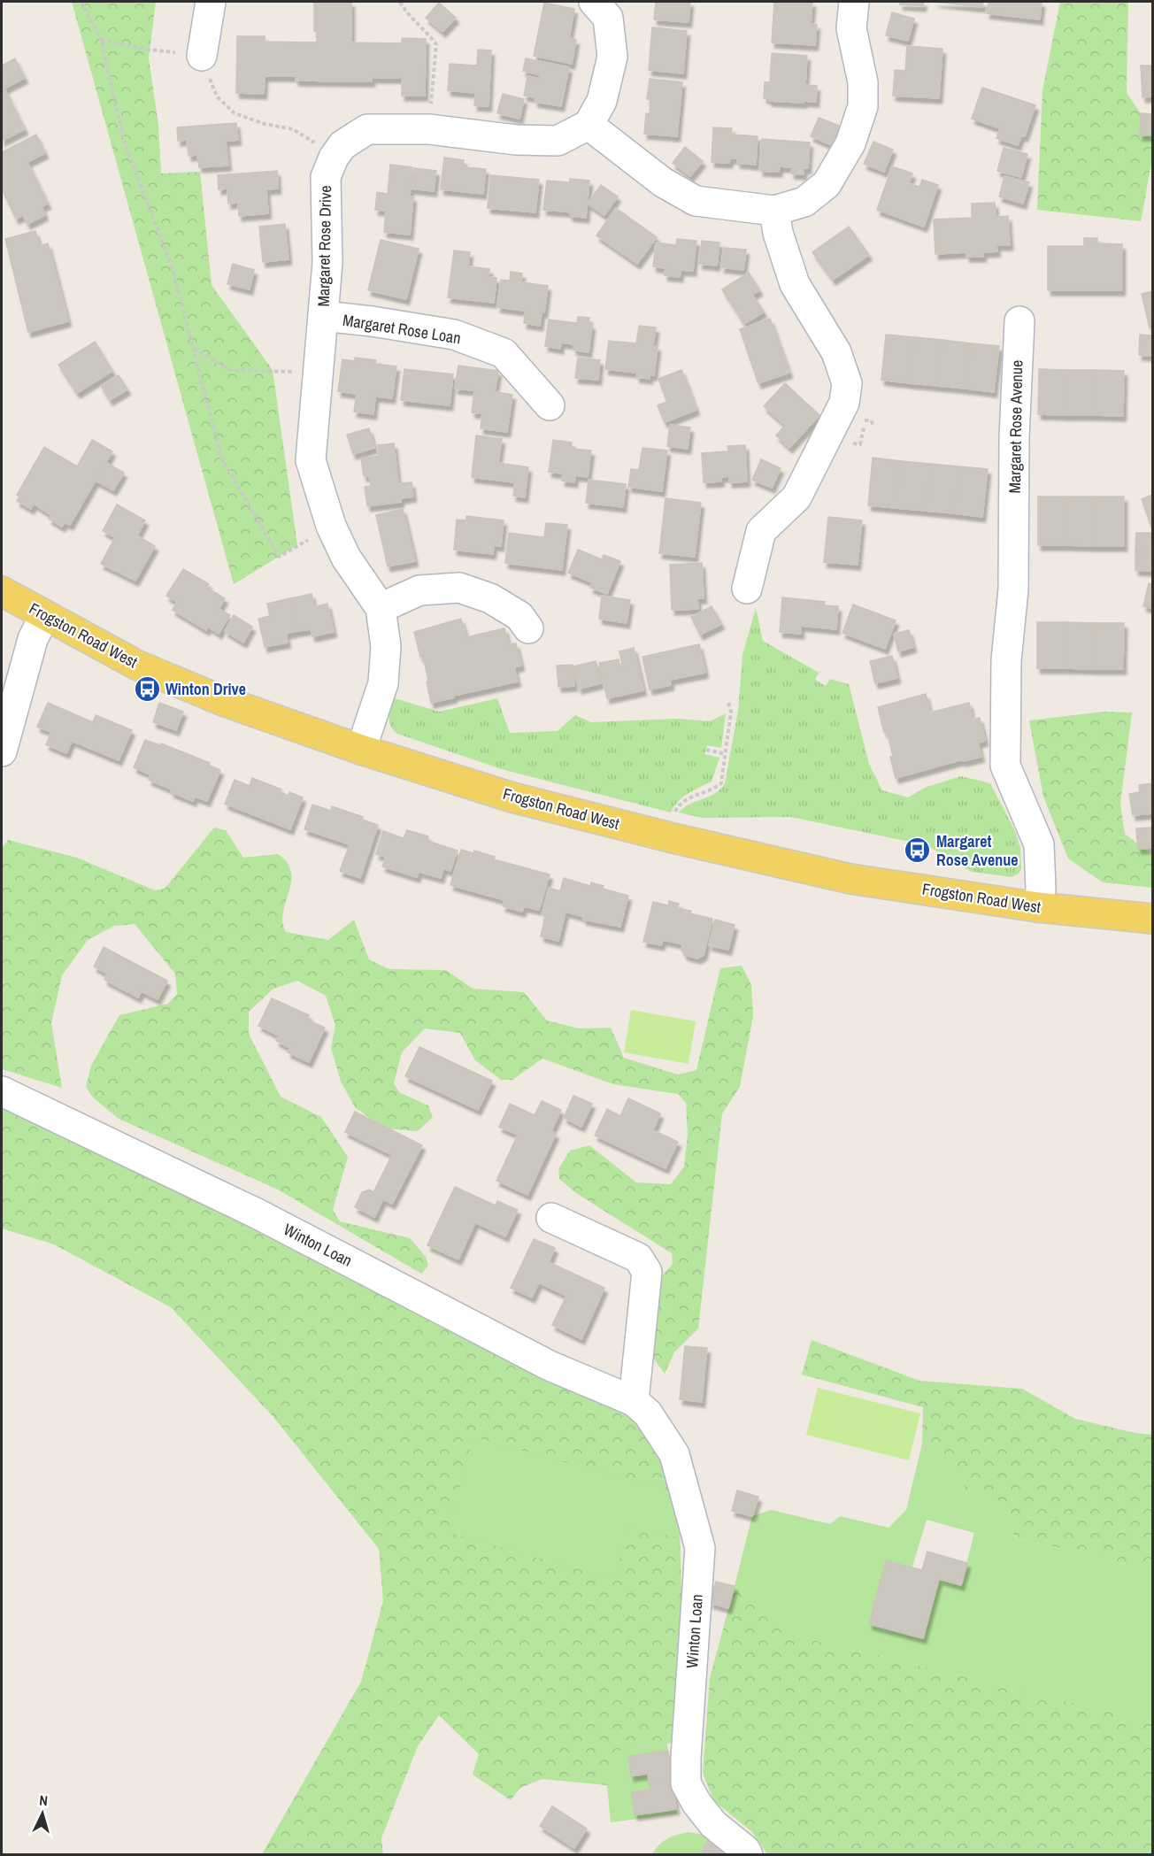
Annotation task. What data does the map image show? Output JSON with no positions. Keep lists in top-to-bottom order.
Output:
{
  "streets": {
    "main road": ["Frogston Road West"],
    "street": [
      "Margaret Rose Drive",
      "Margaret Rose Loan",
      "Margaret Rose Avenue",
      "Winton Loan"
    ]
  },
  "crossings": [
    ["Margaret Rose Drive", "Margaret Rose Loan"],
    ["Margaret Rose Drive", "Frogston Road West"],
    ["Margaret Rose Avenue", "Frogston Road West"]
  ],
  "places": {
    "bus stop": ["Winton Drive", "Margaret Rose Avenue"]
  },
  "north": "top"
}
